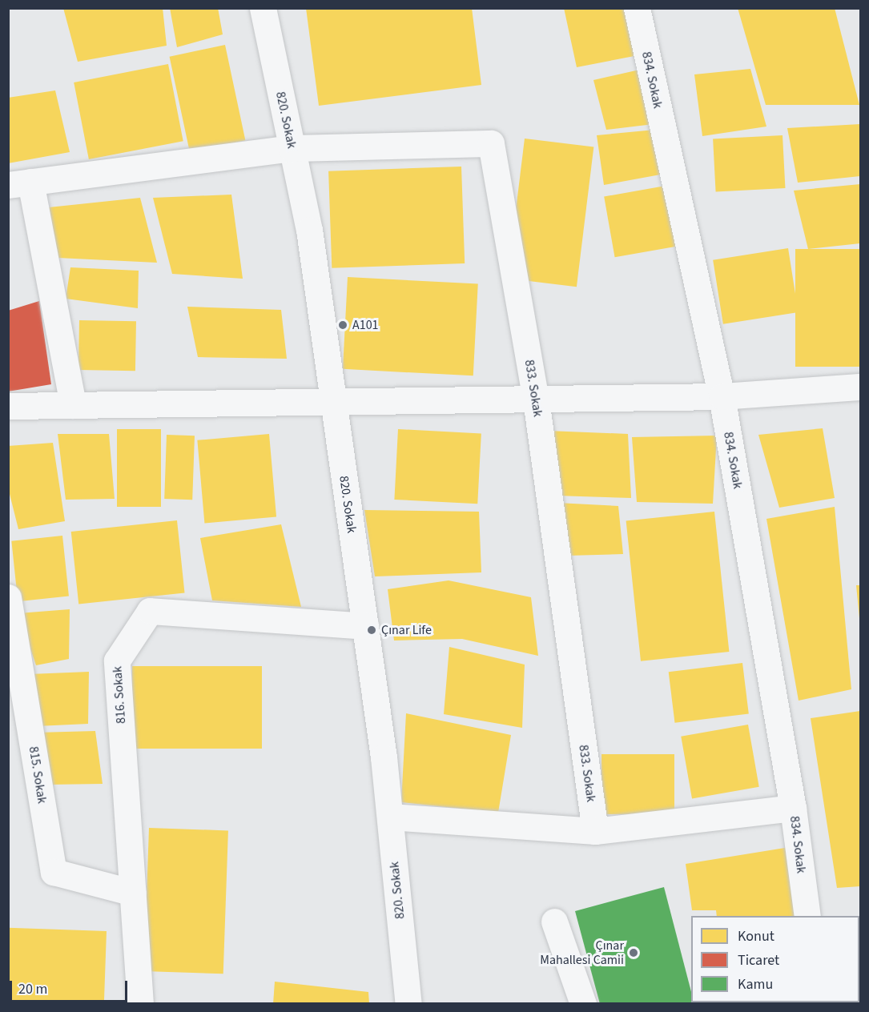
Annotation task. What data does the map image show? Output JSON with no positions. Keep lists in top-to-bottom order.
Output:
{
  "streets": {
    "street": [
      "834. Sokak",
      "820. Sokak",
      "833. Sokak",
      "816. Sokak",
      "815. Sokak"
    ]
  },
  "crossings": [
    ["820. Sokak", "833. Sokak"],
    ["820. Sokak", "816. Sokak"],
    ["816. Sokak", "815. Sokak"]
  ],
  "places": ["A101", "Çınar Life", "Çınar Mahallesi Camii"],
  "legend": ["Konut", "Ticaret", "Kamu"],
  "scale_bar": "20 m"
}
